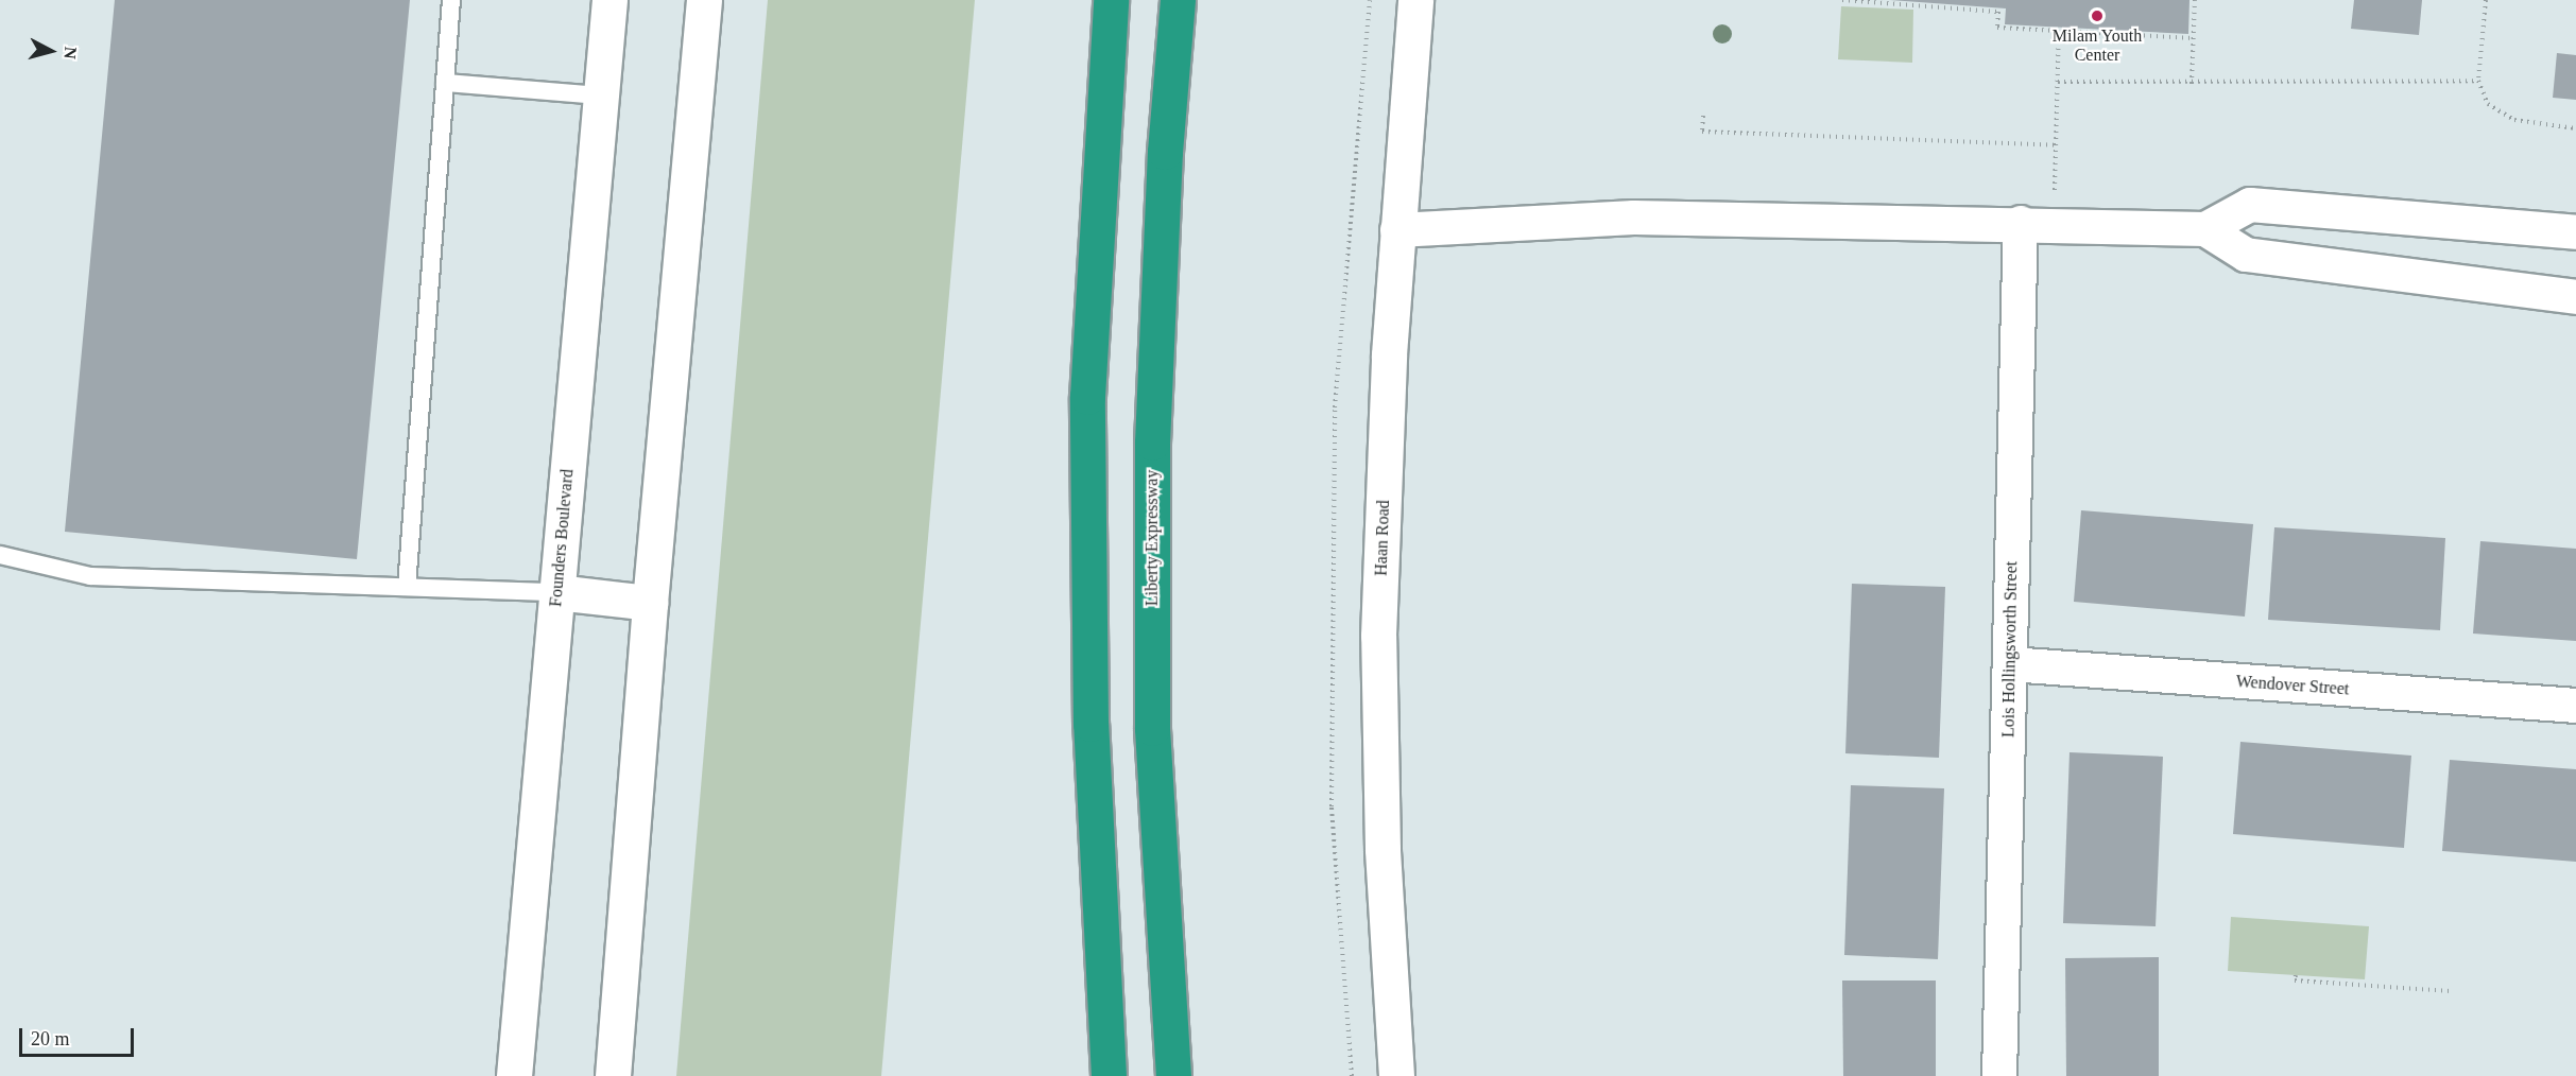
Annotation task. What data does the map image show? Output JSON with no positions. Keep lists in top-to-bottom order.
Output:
{
  "streets": {
    "highway": ["Liberty Expressway"],
    "street": [
      "Founders Boulevard",
      "Haan Road",
      "Lois Hollingsworth Street",
      "Wendover Street"
    ]
  },
  "crossings": [
    ["Lois Hollingsworth Street", "Wendover Street"]
  ],
  "places": ["Milam Youth Center"],
  "scale_bar": "20 m",
  "north": "right"
}
